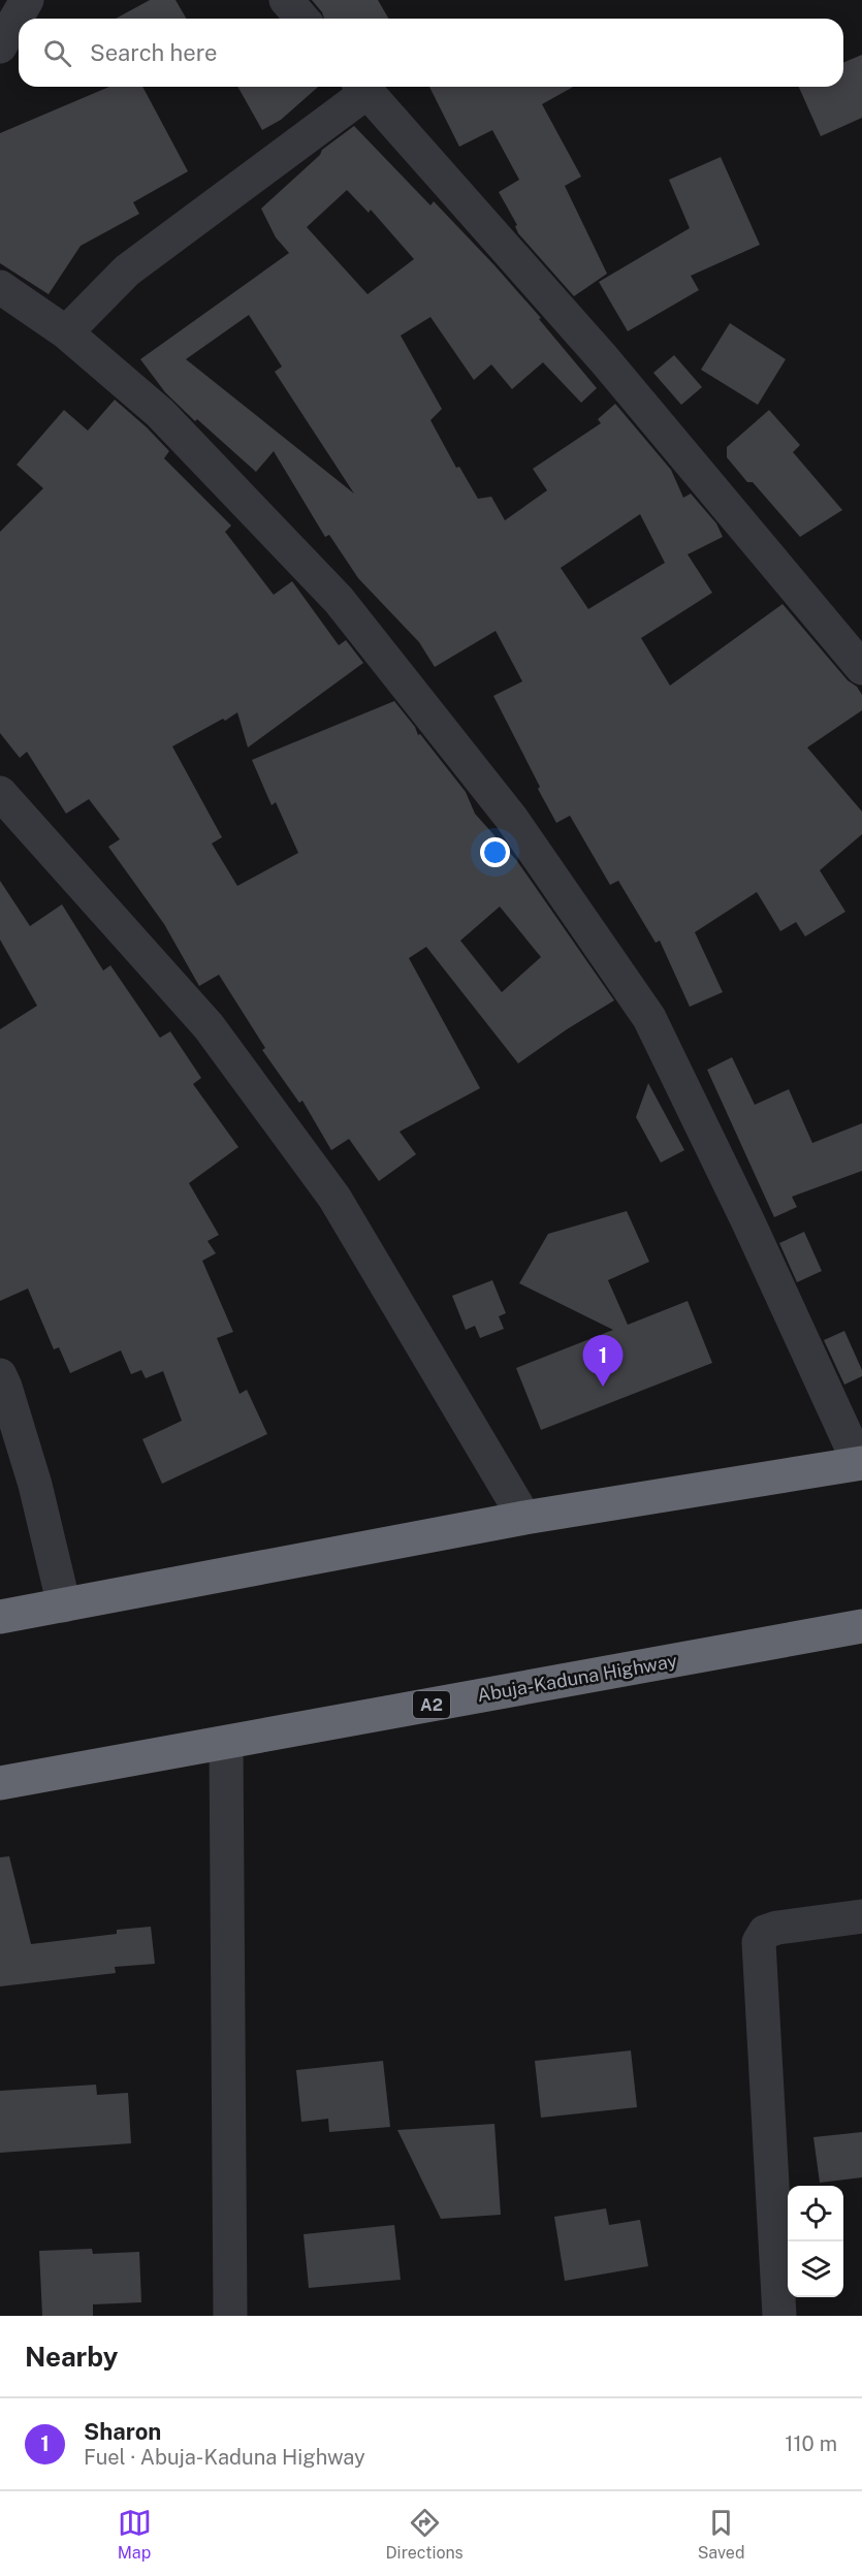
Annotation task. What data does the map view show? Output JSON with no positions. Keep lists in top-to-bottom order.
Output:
{
  "streets": {
    "highway": ["Abuja-Kaduna Highway", "A2"]
  },
  "page": {
    "search": "Search here",
    "pins": "1",
    "heading": "Nearby",
    "list": [
      {
        "mark": "1",
        "name": "Sharon",
        "note": "Fuel · Abuja-Kaduna Highway",
        "value": "110 m"
      }
    ],
    "nav": ["Map", "Directions", "Saved"]
  }
}
